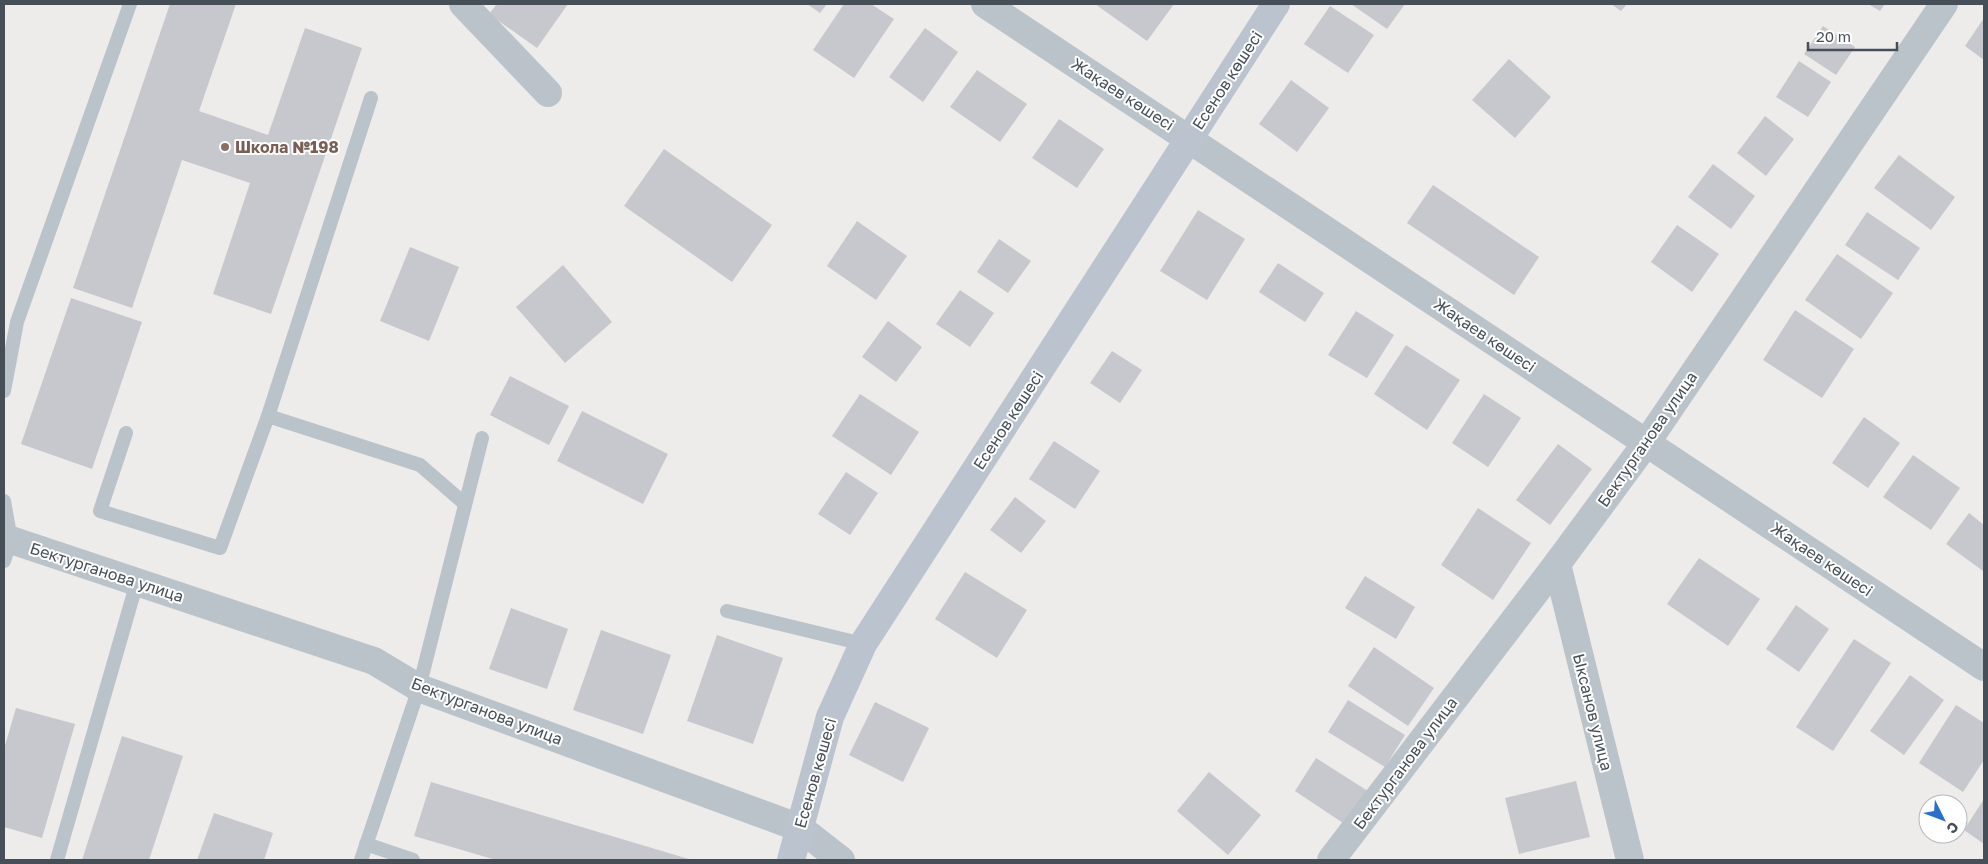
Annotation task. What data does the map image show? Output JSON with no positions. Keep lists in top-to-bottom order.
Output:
{
  "streets": {
    "street": [
      "Есенов көшесі",
      "Жақаев көшесі",
      "Бектурганова улица",
      "Ыксанов улица"
    ]
  },
  "crossings": [
    ["Есенов көшесі", "Жақаев көшесі"],
    ["Есенов көшесі", "Бектурганова улица"],
    ["Жақаев көшесі", "Бектурганова улица"],
    ["Бектурганова улица", "Ыксанов улица"]
  ],
  "places": ["Школа №198"],
  "scale_bar": "20 m",
  "north": "bottom right"
}
